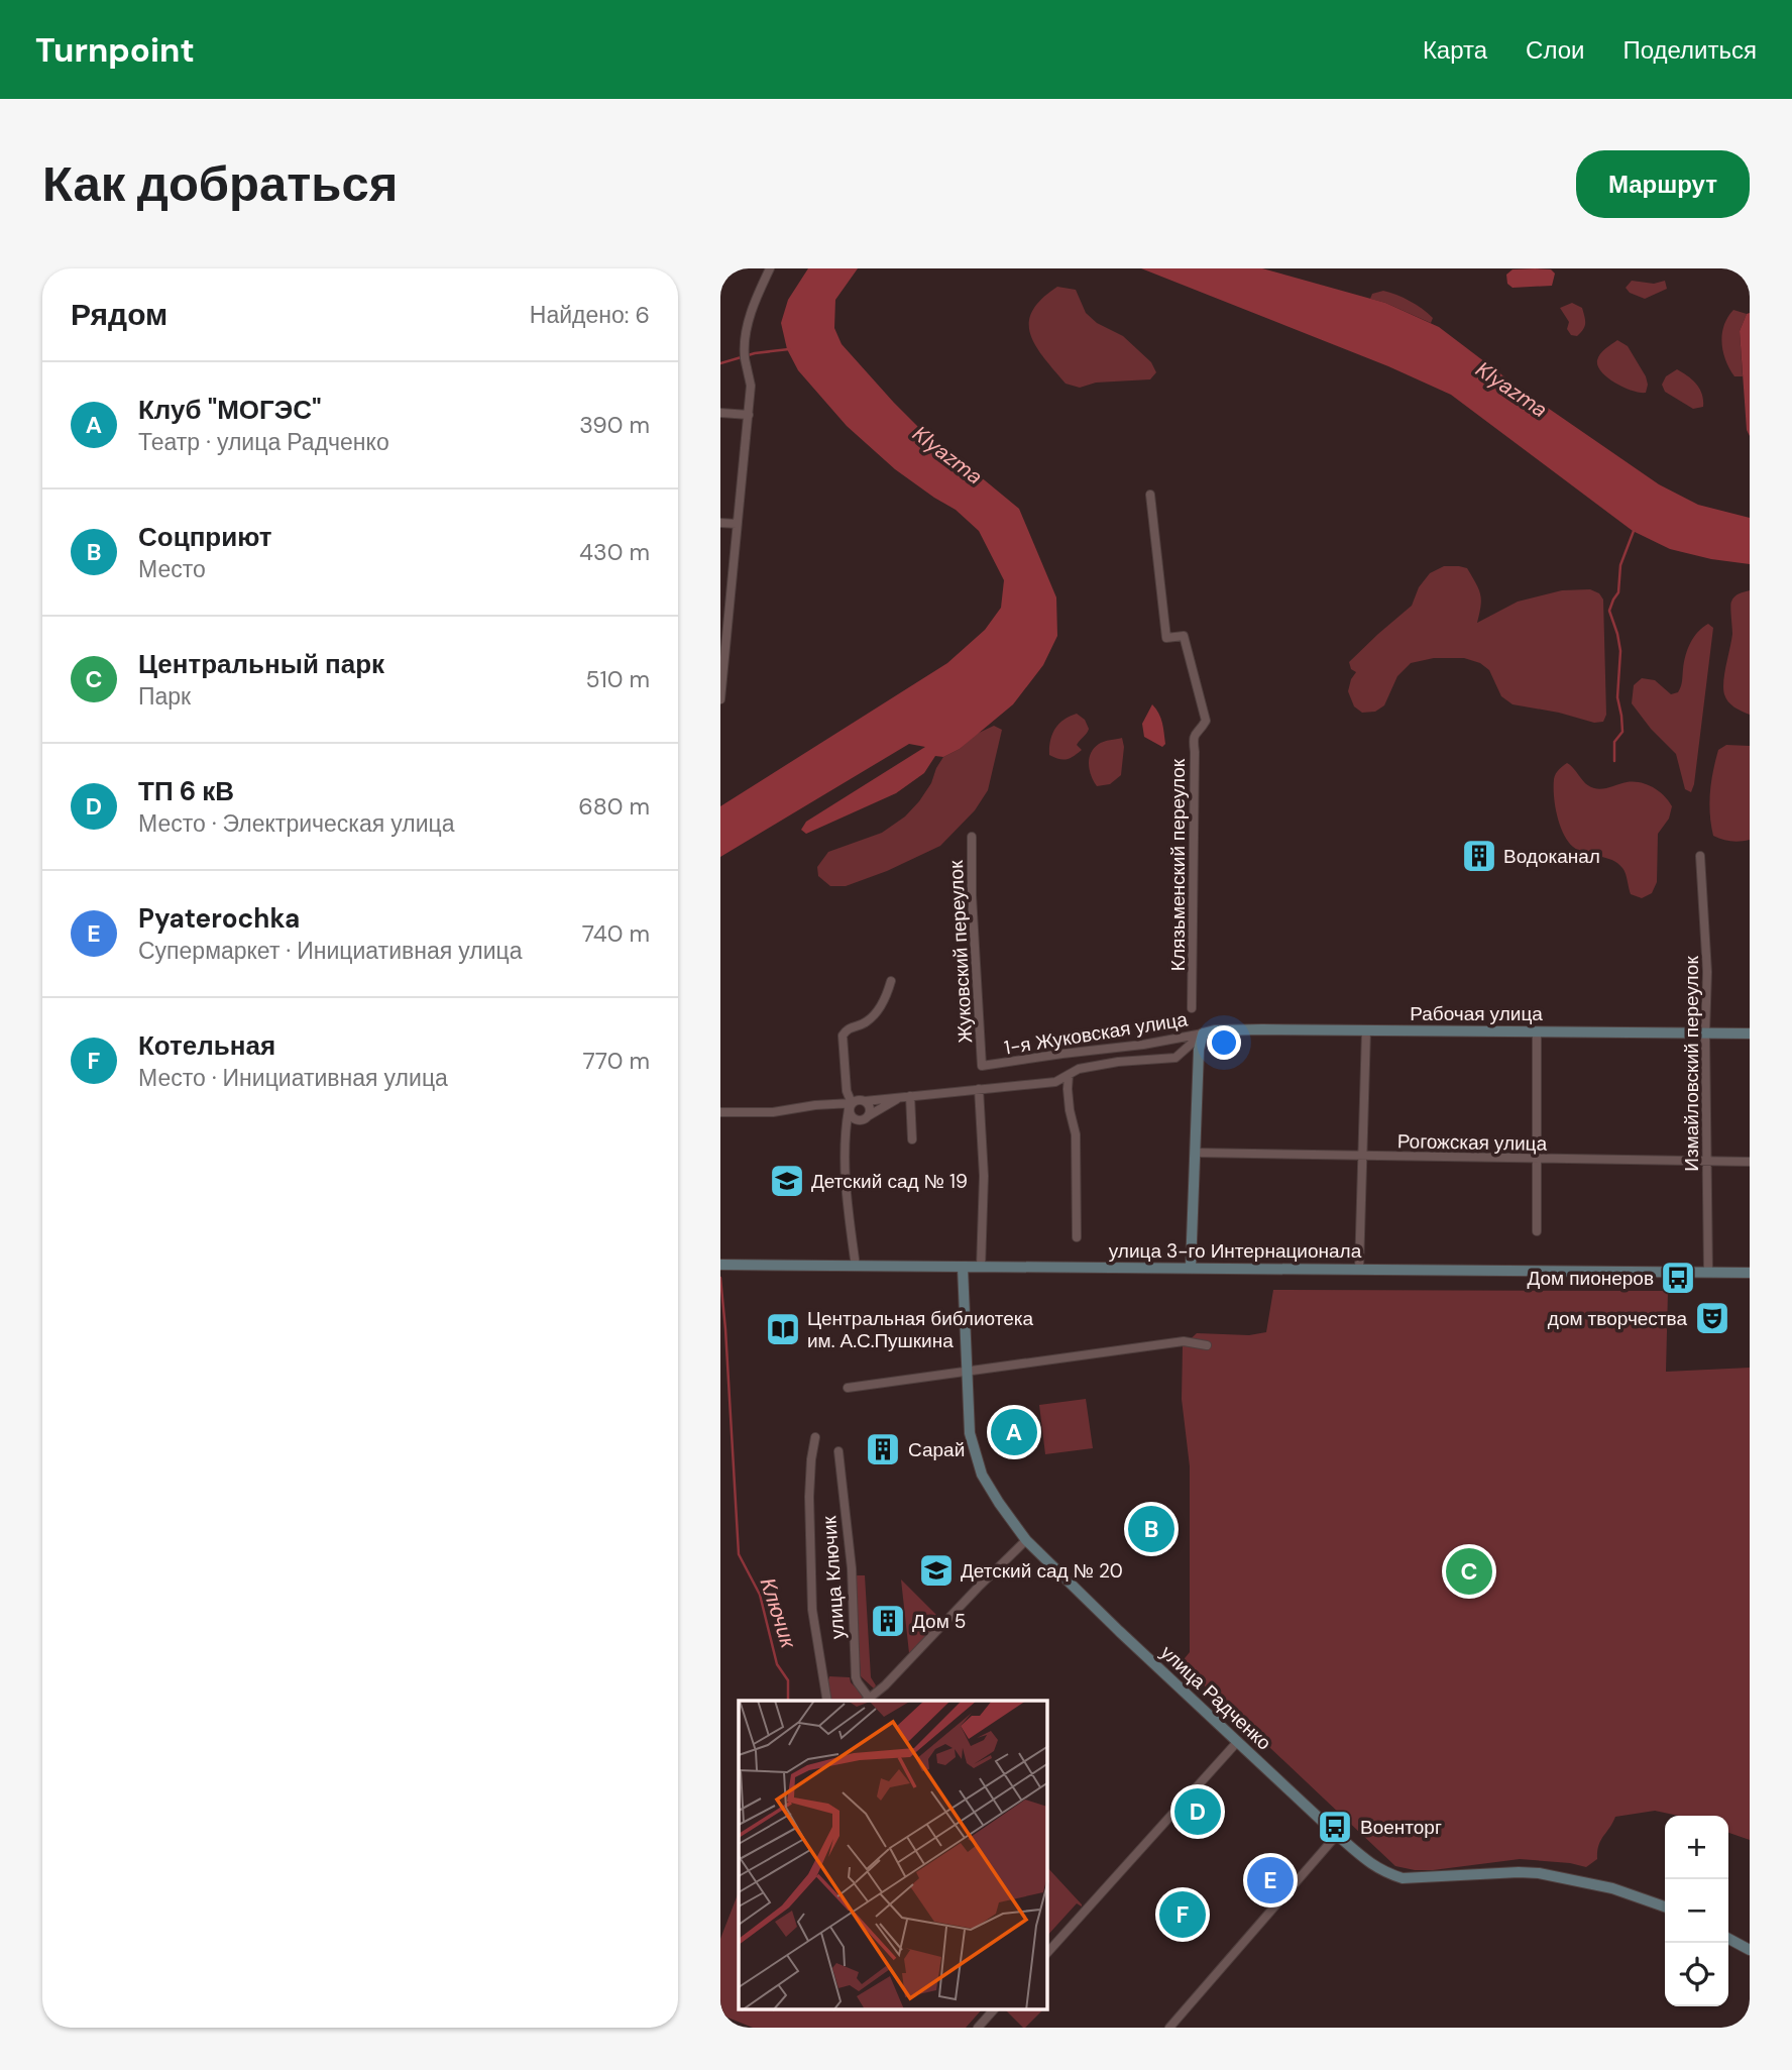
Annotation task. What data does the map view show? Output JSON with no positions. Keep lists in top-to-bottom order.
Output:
{
  "streets": {
    "main road": ["Рабочая улица", "улица 3-го Интернационала", "улица Радченко"],
    "street": [
      "Клязьменский переулок",
      "Жуковский переулок",
      "1-я Жуковская улица",
      "Измайловский переулок",
      "Рогожская улица",
      "улица Ключик"
    ]
  },
  "crossings": [
    ["Жуковский переулок", "1-я Жуковская улица"],
    ["Рабочая улица", "1-я Жуковская улица"],
    ["Рабочая улица", "Измайловский переулок"],
    ["Измайловский переулок", "Рогожская улица"],
    ["Измайловский переулок", "улица 3-го Интернационала"],
    ["улица 3-го Интернационала", "улица Радченко"],
    ["улица Ключик", "улица Радченко"]
  ],
  "water": ["Klyazma", "Ключик"],
  "places": {
    "building": ["Водоканал", "Сарай", "Дом 5"],
    "school or university": ["Детский сад № 19", "Детский сад № 20"],
    "bus stop": ["Дом пионеров", "Военторг"],
    "theatre": ["дом творчества"],
    "library": ["Центральная библиотека им. А.С.Пушкина"]
  },
  "page": {
    "header": "Turnpoint",
    "nav": ["Карта", "Слои", "Поделиться"],
    "buttons": "Маршрут",
    "title": "Как добраться",
    "heading": ["Рядом", "Найдено: 6"],
    "list": [
      {
        "mark": "A",
        "name": "Клуб \"МОГЭС\"",
        "note": "Театр · улица Радченко",
        "value": "390 m"
      },
      {
        "mark": "B",
        "name": "Соцприют",
        "note": "Место",
        "value": "430 m"
      },
      {
        "mark": "C",
        "name": "Центральный парк",
        "note": "Парк",
        "value": "510 m"
      },
      {
        "mark": "D",
        "name": "ТП 6 кВ",
        "note": "Место · Электрическая улица",
        "value": "680 m"
      },
      {
        "mark": "E",
        "name": "Pyaterochka",
        "note": "Супермаркет · Инициативная улица",
        "value": "740 m"
      },
      {
        "mark": "F",
        "name": "Котельная",
        "note": "Место · Инициативная улица",
        "value": "770 m"
      }
    ],
    "pins": [
      "A",
      "B",
      "C",
      "D",
      "E",
      "F"
    ],
    "map_buttons": ["+", "−"]
  }
}
